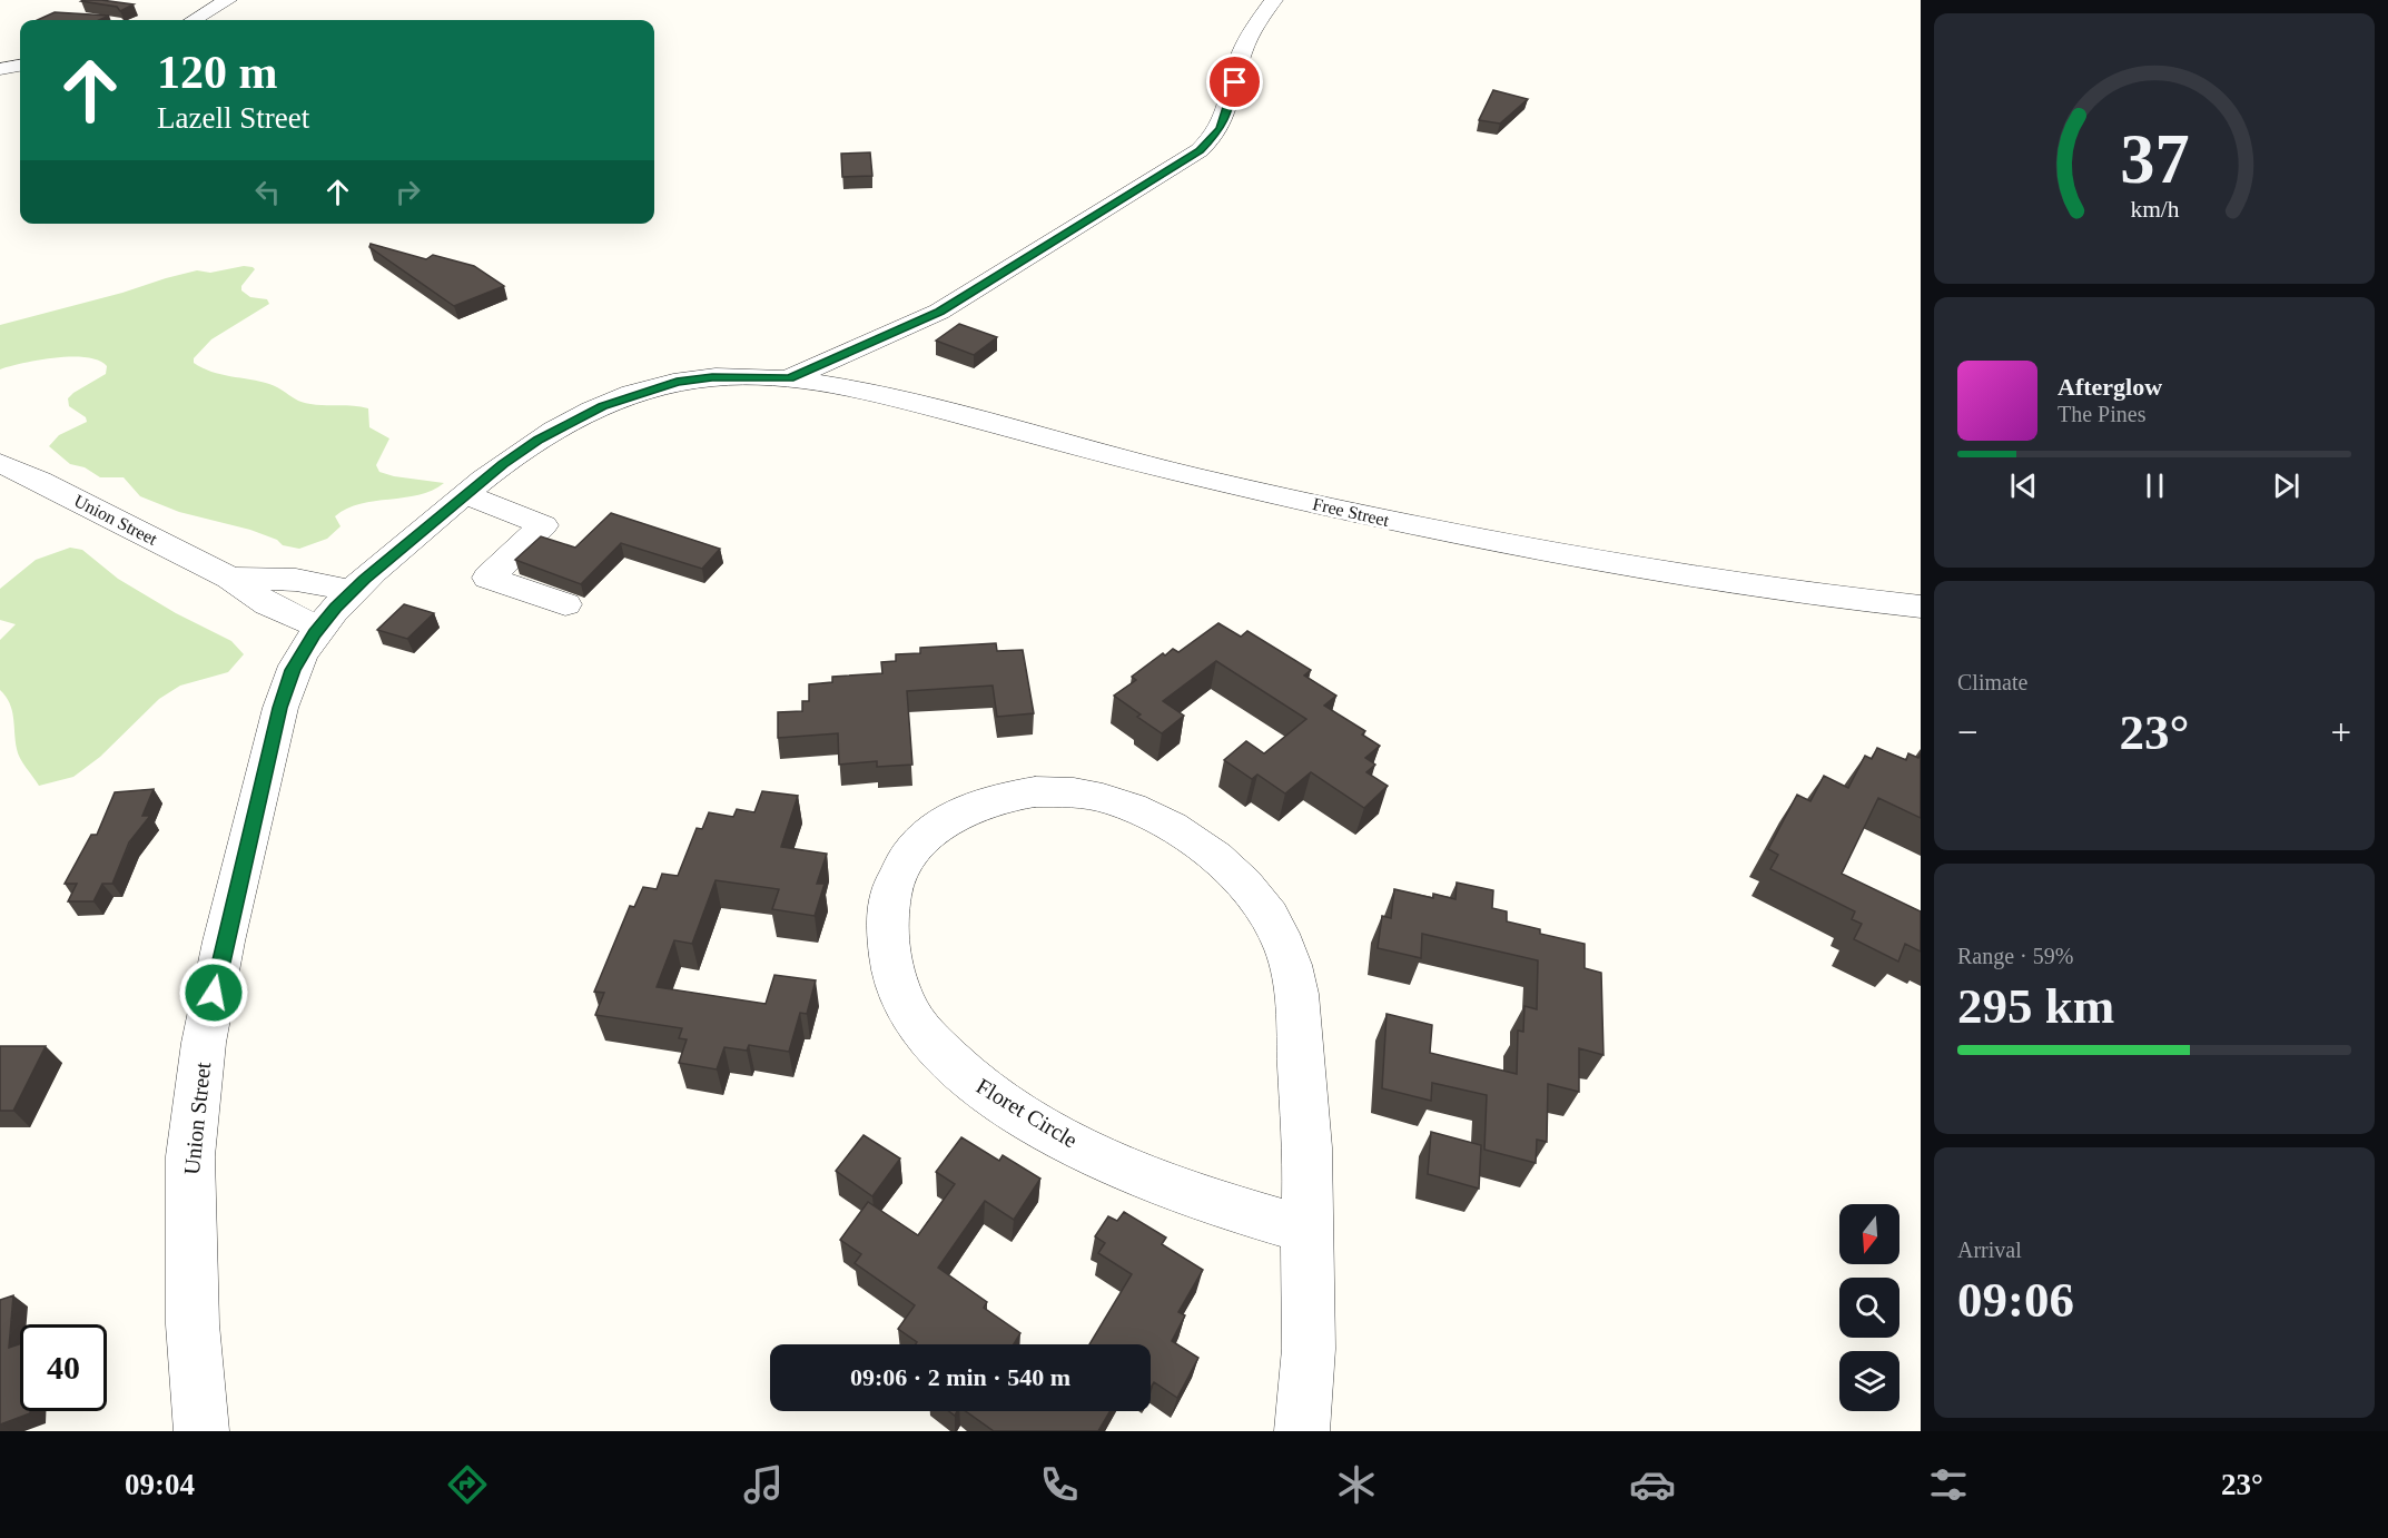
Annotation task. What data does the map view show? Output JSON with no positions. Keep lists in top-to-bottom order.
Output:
{
  "streets": {
    "street": ["Free Street", "Union Street", "Floret Circle"]
  },
  "crossings": [
    ["Free Street", "Union Street"]
  ],
  "north": "bottom",
  "page": {
    "turn": ["120 m", "Lazell Street"],
    "song": ["Afterglow", "The Pines"],
    "tile": [
      "Climate",
      ["Range · 59%", "295 km"],
      ["Arrival", "09:06"]
    ],
    "heat": ["−", "23°", "+"],
    "limit": "40",
    "trip": "09:06 · 2 min · 540 m",
    "tabs": ["09:04", "23°"],
    "gauge": ["37", "km/h"]
  }
}
